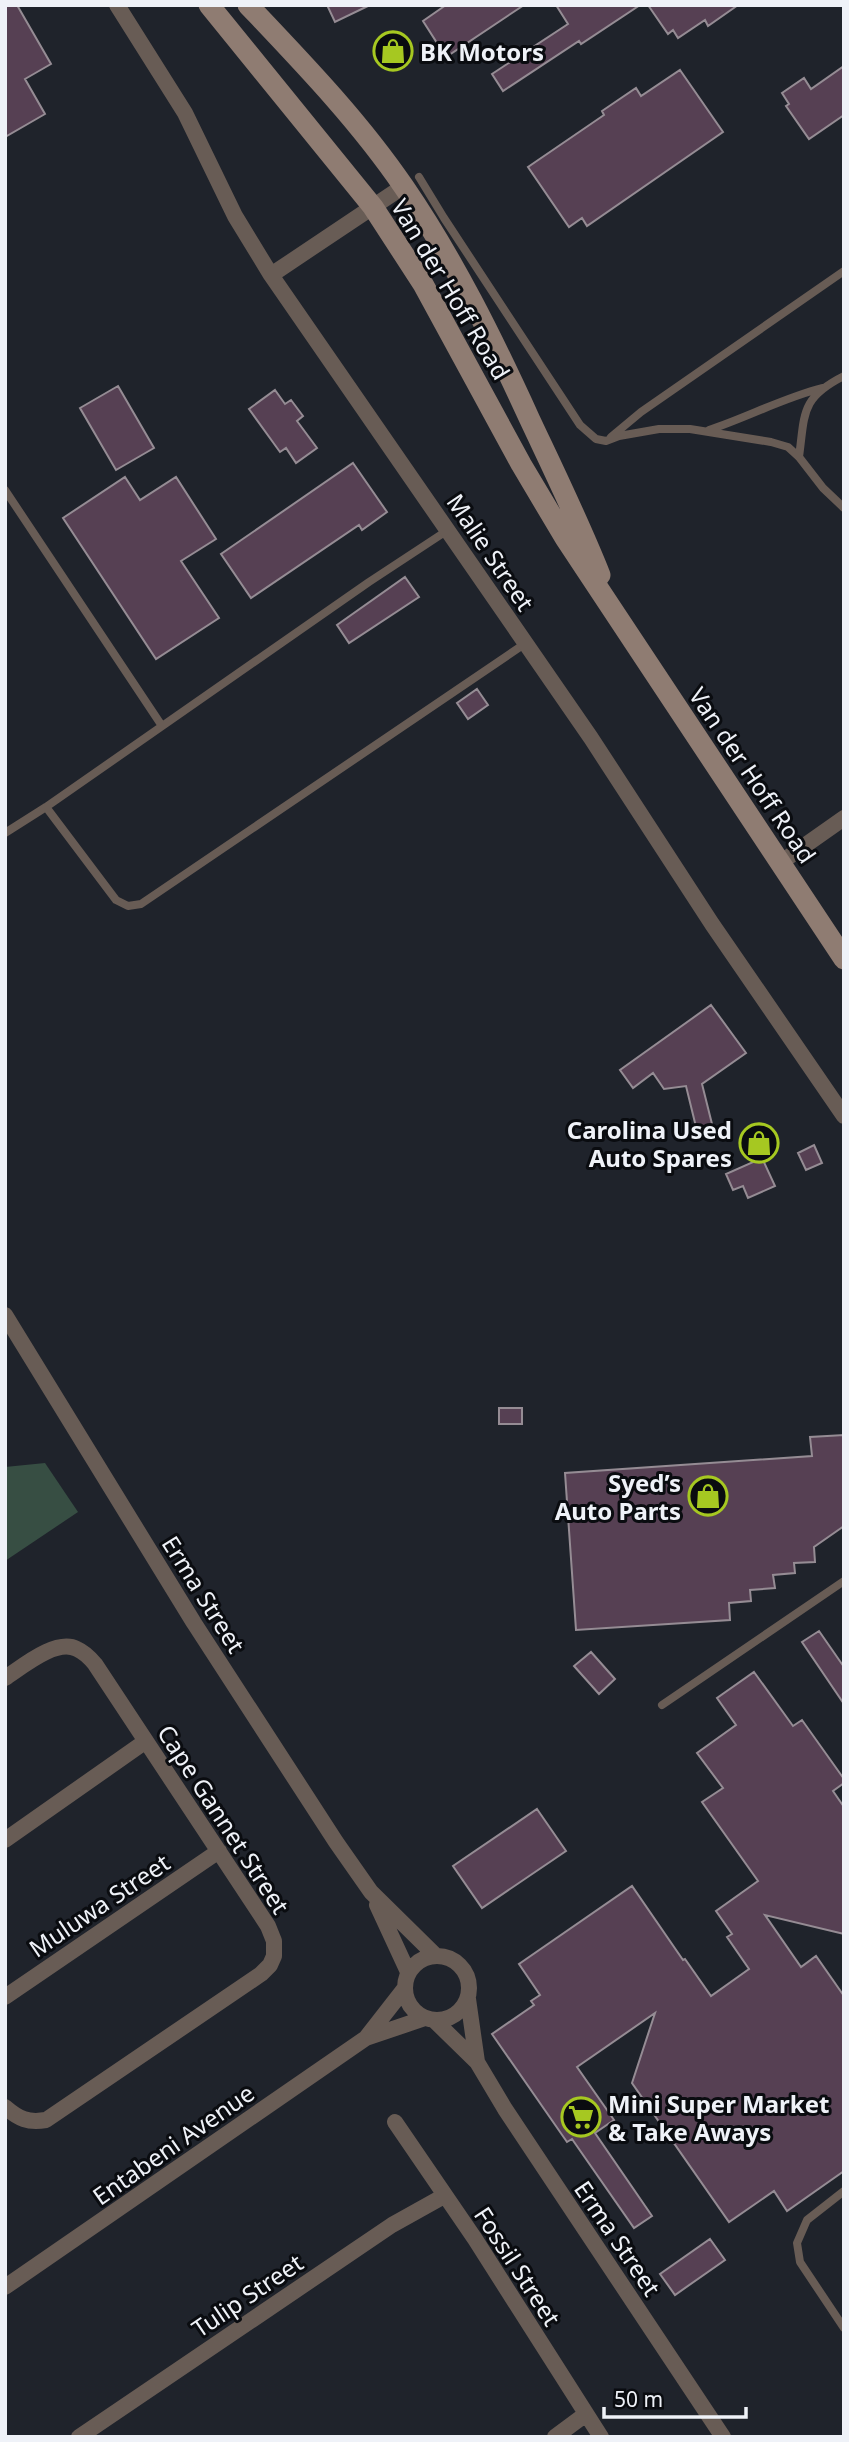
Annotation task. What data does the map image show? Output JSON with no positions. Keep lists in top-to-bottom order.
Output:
{
  "streets": {
    "main road": ["Van der Hoff Road"],
    "street": [
      "Malie Street",
      "Erma Street",
      "Cape Gannet Street",
      "Muluwa Street",
      "Entabeni Avenue",
      "Fossil Street",
      "Tulip Street"
    ]
  },
  "crossings": [
    ["Erma Street", "Entabeni Avenue"],
    ["Cape Gannet Street", "Muluwa Street"],
    ["Fossil Street", "Tulip Street"]
  ],
  "places": {
    "shop": ["BK Motors", "Carolina Used Auto Spares", "Syed’s Auto Parts"],
    "supermarket": ["Mini Super Market & Take Aways"]
  },
  "scale_bar": "50 m"
}
